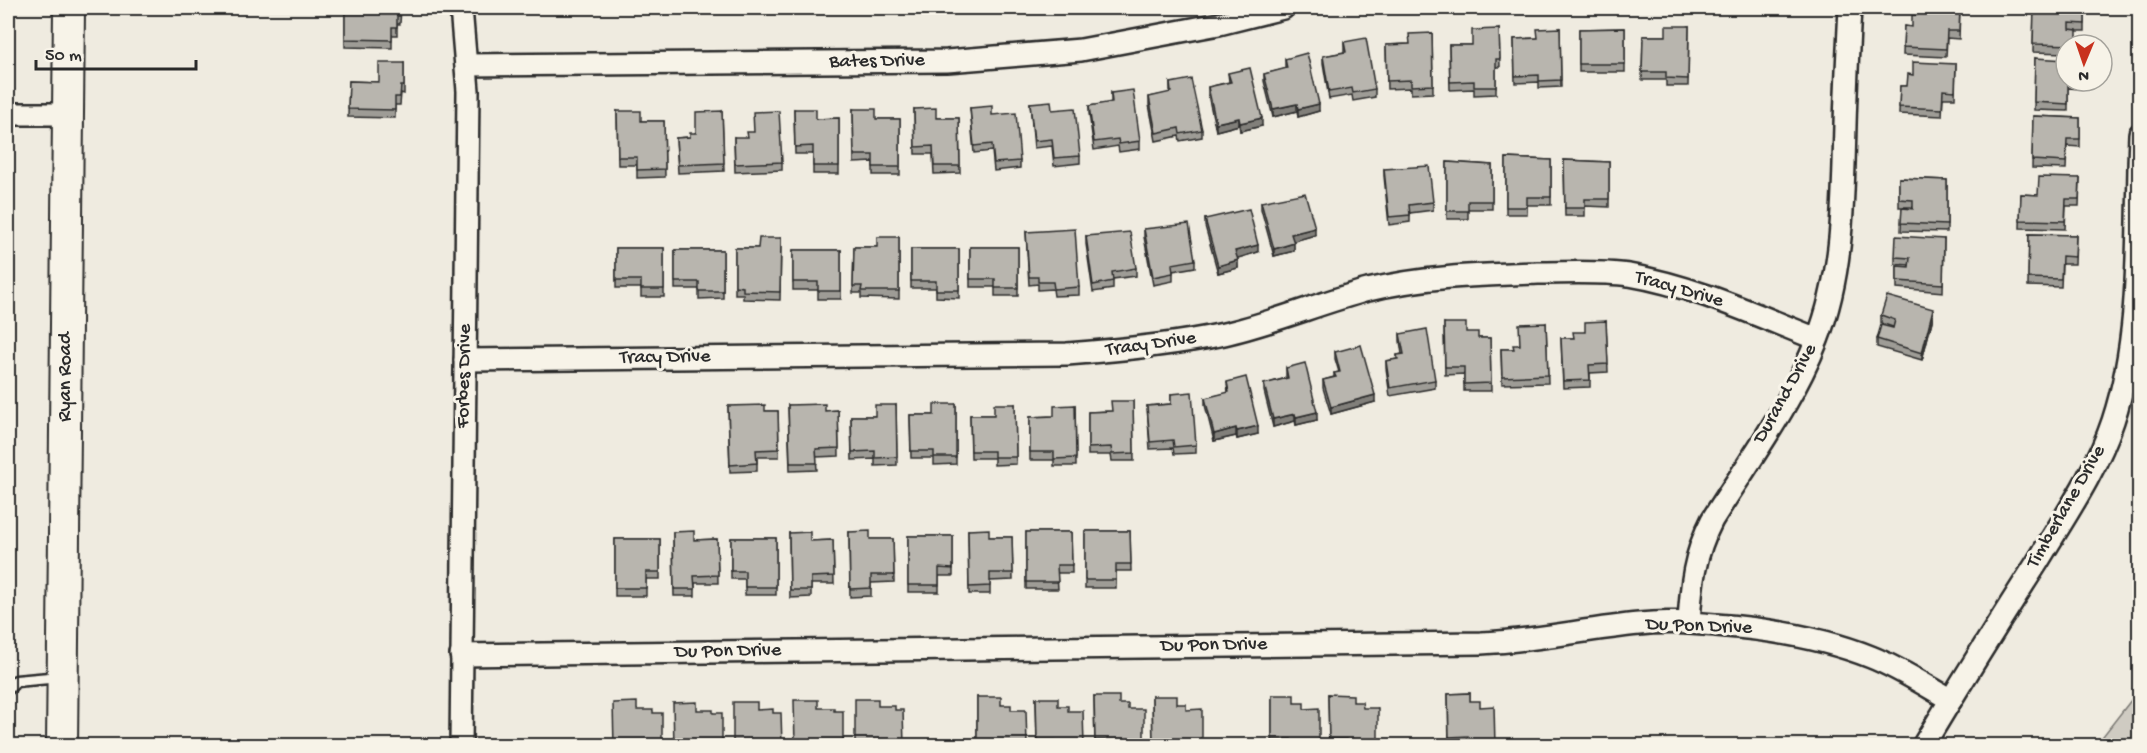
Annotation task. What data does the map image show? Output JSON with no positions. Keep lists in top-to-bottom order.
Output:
{
  "streets": {
    "main road": ["Ryan Road"],
    "street": [
      "Bates Drive",
      "Tracy Drive",
      "Forbes Drive",
      "Durand Drive",
      "Timberlane Drive",
      "Du Pon Drive"
    ]
  },
  "crossings": [
    ["Bates Drive", "Forbes Drive"],
    ["Tracy Drive", "Forbes Drive"],
    ["Tracy Drive", "Durand Drive"],
    ["Forbes Drive", "Du Pon Drive"],
    ["Durand Drive", "Du Pon Drive"],
    ["Timberlane Drive", "Du Pon Drive"]
  ],
  "scale_bar": "50 m",
  "north": "bottom"
}
